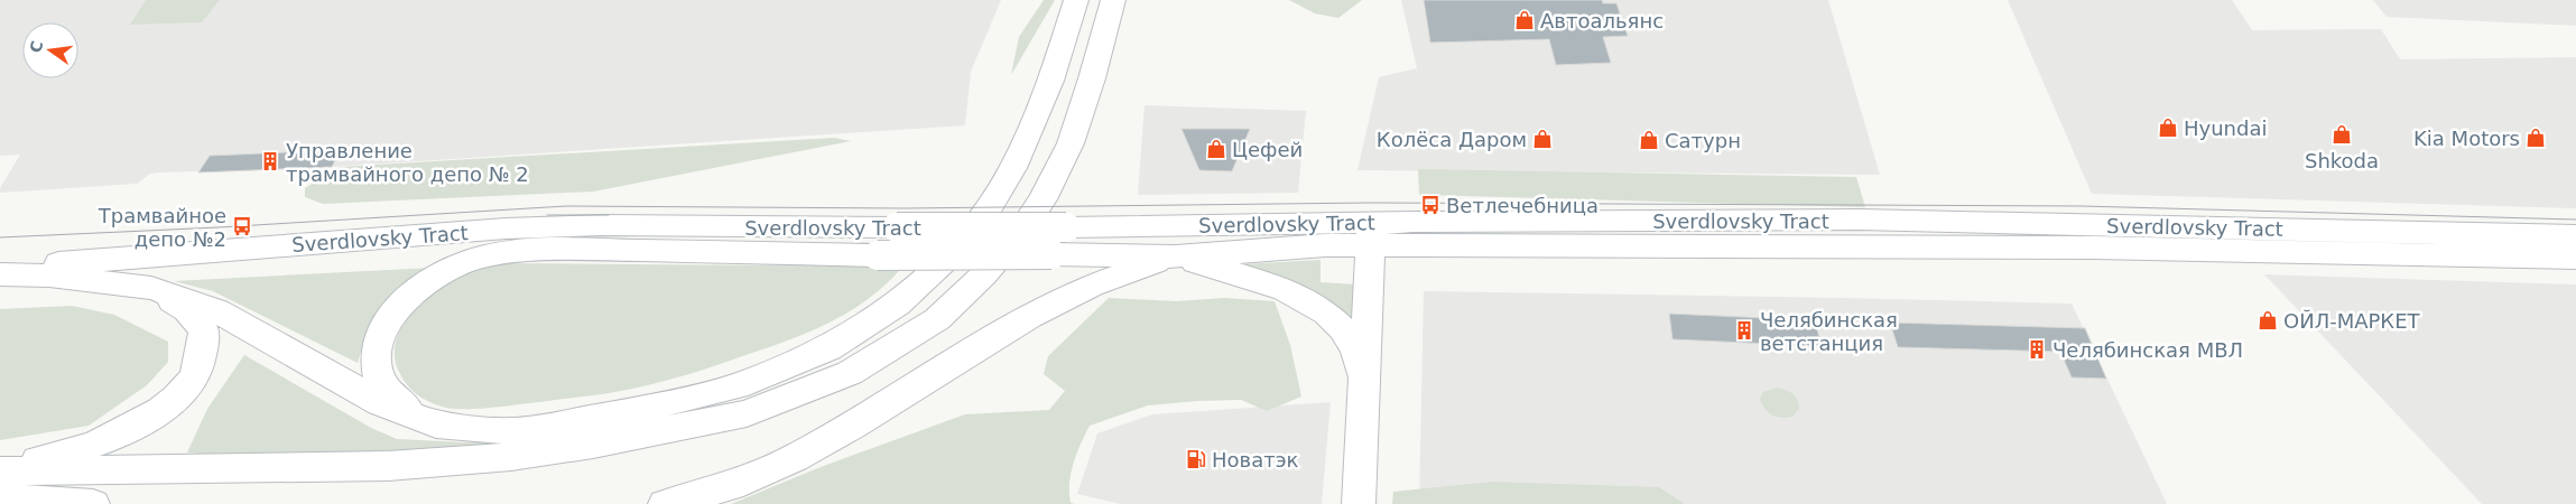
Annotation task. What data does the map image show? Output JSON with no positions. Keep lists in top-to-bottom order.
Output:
{
  "streets": {
    "main road": ["Sverdlovsky Tract"]
  },
  "places": {
    "shop": [
      "Автоальянс",
      "Hyundai",
      "Shkoda",
      "Kia Motors",
      "Колёса Даром",
      "Сатурн",
      "Цефей",
      "ОЙЛ-МАРКЕТ"
    ],
    "building": ["Управление трамвайного депо № 2", "Челябинская ветстанция", "Челябинская МВЛ"],
    "bus stop": ["Ветлечебница", "Трамвайное депо №2"],
    "fuel station": ["Новатэк"]
  },
  "north": "left"
}
